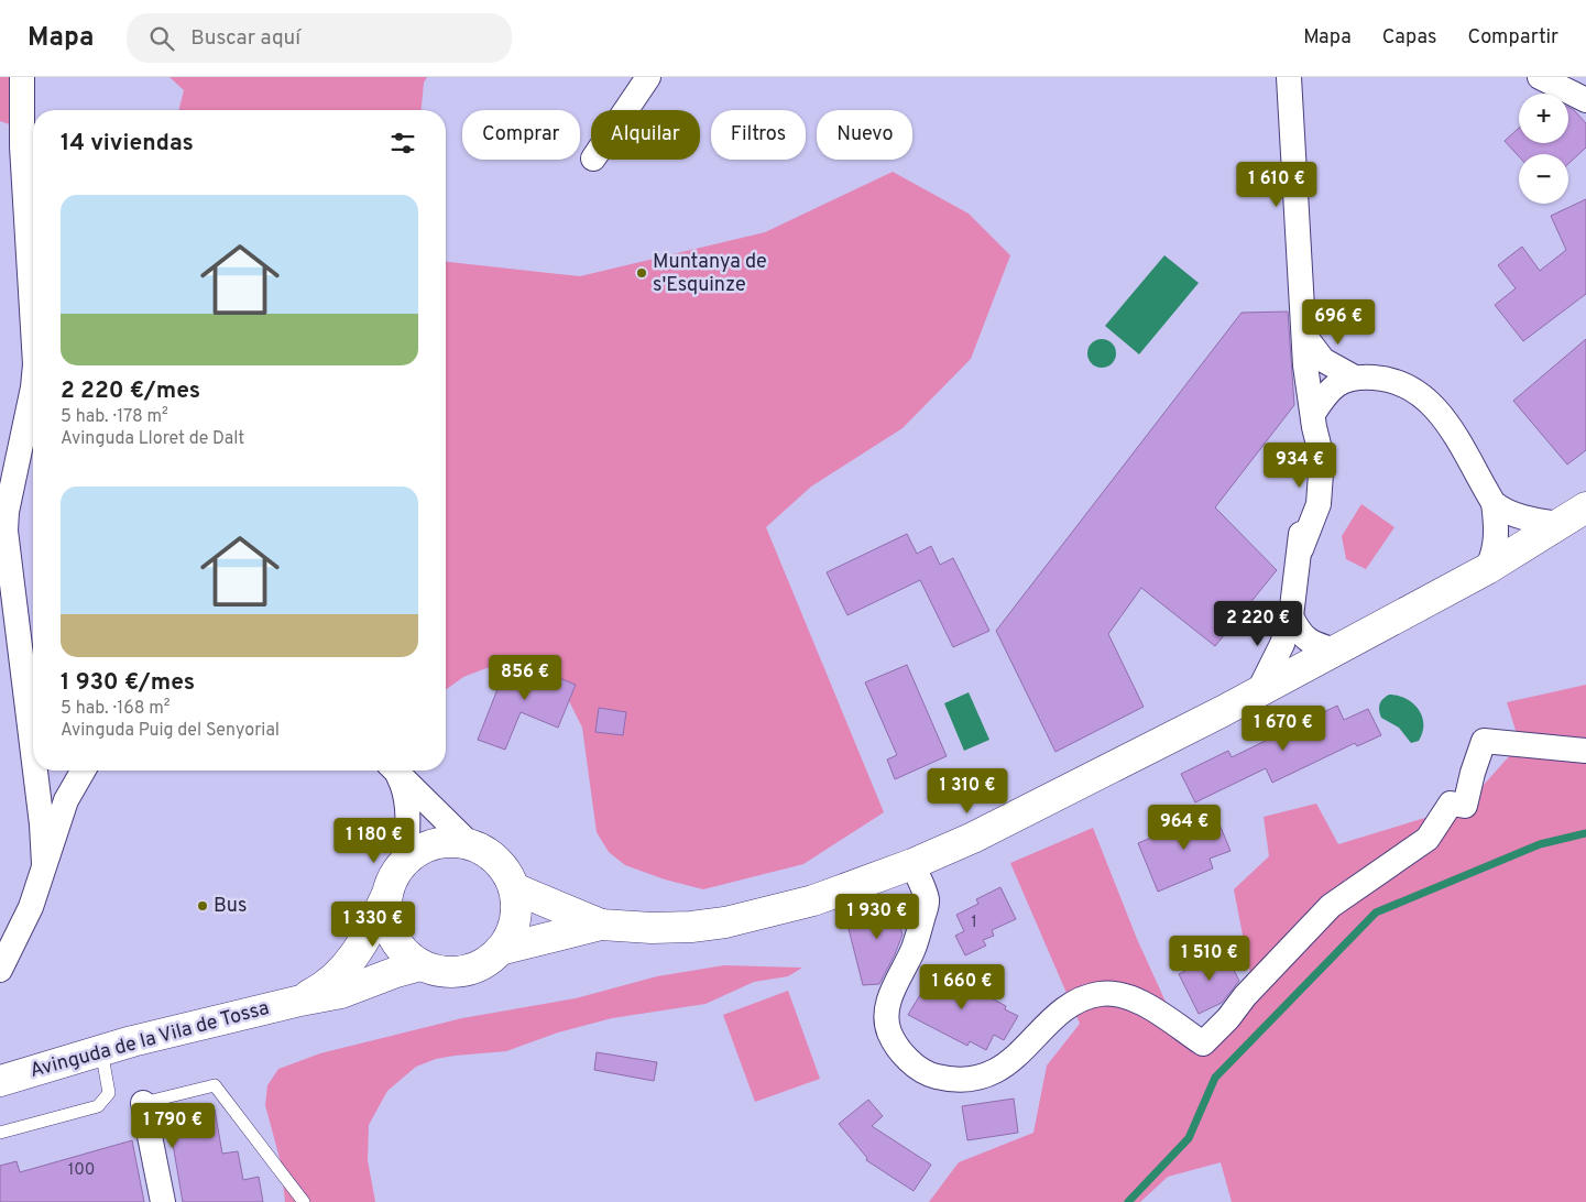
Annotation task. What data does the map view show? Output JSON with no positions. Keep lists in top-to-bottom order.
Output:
{
  "streets": {
    "main road": ["Avinguda de la Vila de Tossa"]
  },
  "places": ["Muntanya de s'Esquinze", "Bus"],
  "house_numbers": ["1", "100"],
  "page": {
    "header": "Mapa",
    "search": "Buscar aquí",
    "nav": ["Mapa", "Capas", "Compartir"],
    "map_buttons": ["+", "−"],
    "chip": [
      "Comprar",
      "Alquilar",
      "Filtros",
      "Nuevo"
    ],
    "heading": "14 viviendas",
    "price": [
      "1 610 €",
      "696 €",
      "934 €",
      "2 220 €",
      "856 €",
      "1 670 €",
      "1 310 €",
      "964 €",
      "1 180 €",
      "1 930 €",
      "1 330 €",
      "1 510 €",
      "1 660 €",
      "1 790 €"
    ],
    "list": [
      {
        "name": "2 220 €/mes",
        "note": "5 hab. · 178 m² · Avinguda Lloret de Dalt"
      },
      {
        "name": "1 930 €/mes",
        "note": "5 hab. · 168 m² · Avinguda Puig del Senyorial"
      }
    ]
  }
}
